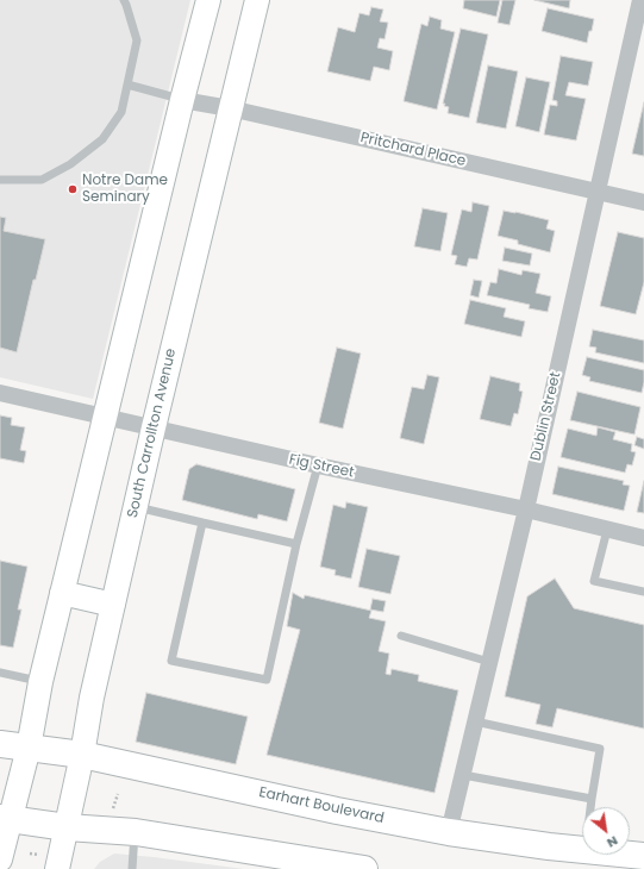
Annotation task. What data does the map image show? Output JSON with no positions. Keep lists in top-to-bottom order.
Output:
{
  "streets": {
    "main road": ["South Carrollton Avenue", "Earhart Boulevard"],
    "street": ["Pritchard Place", "Dublin Street", "Fig Street"]
  },
  "crossings": [
    ["Pritchard Place", "Dublin Street"],
    ["Pritchard Place", "South Carrollton Avenue"],
    ["Dublin Street", "Fig Street"],
    ["Dublin Street", "Earhart Boulevard"],
    ["South Carrollton Avenue", "Fig Street"],
    ["South Carrollton Avenue", "Earhart Boulevard"]
  ],
  "places": ["Notre Dame Seminary"],
  "north": "bottom right"
}
